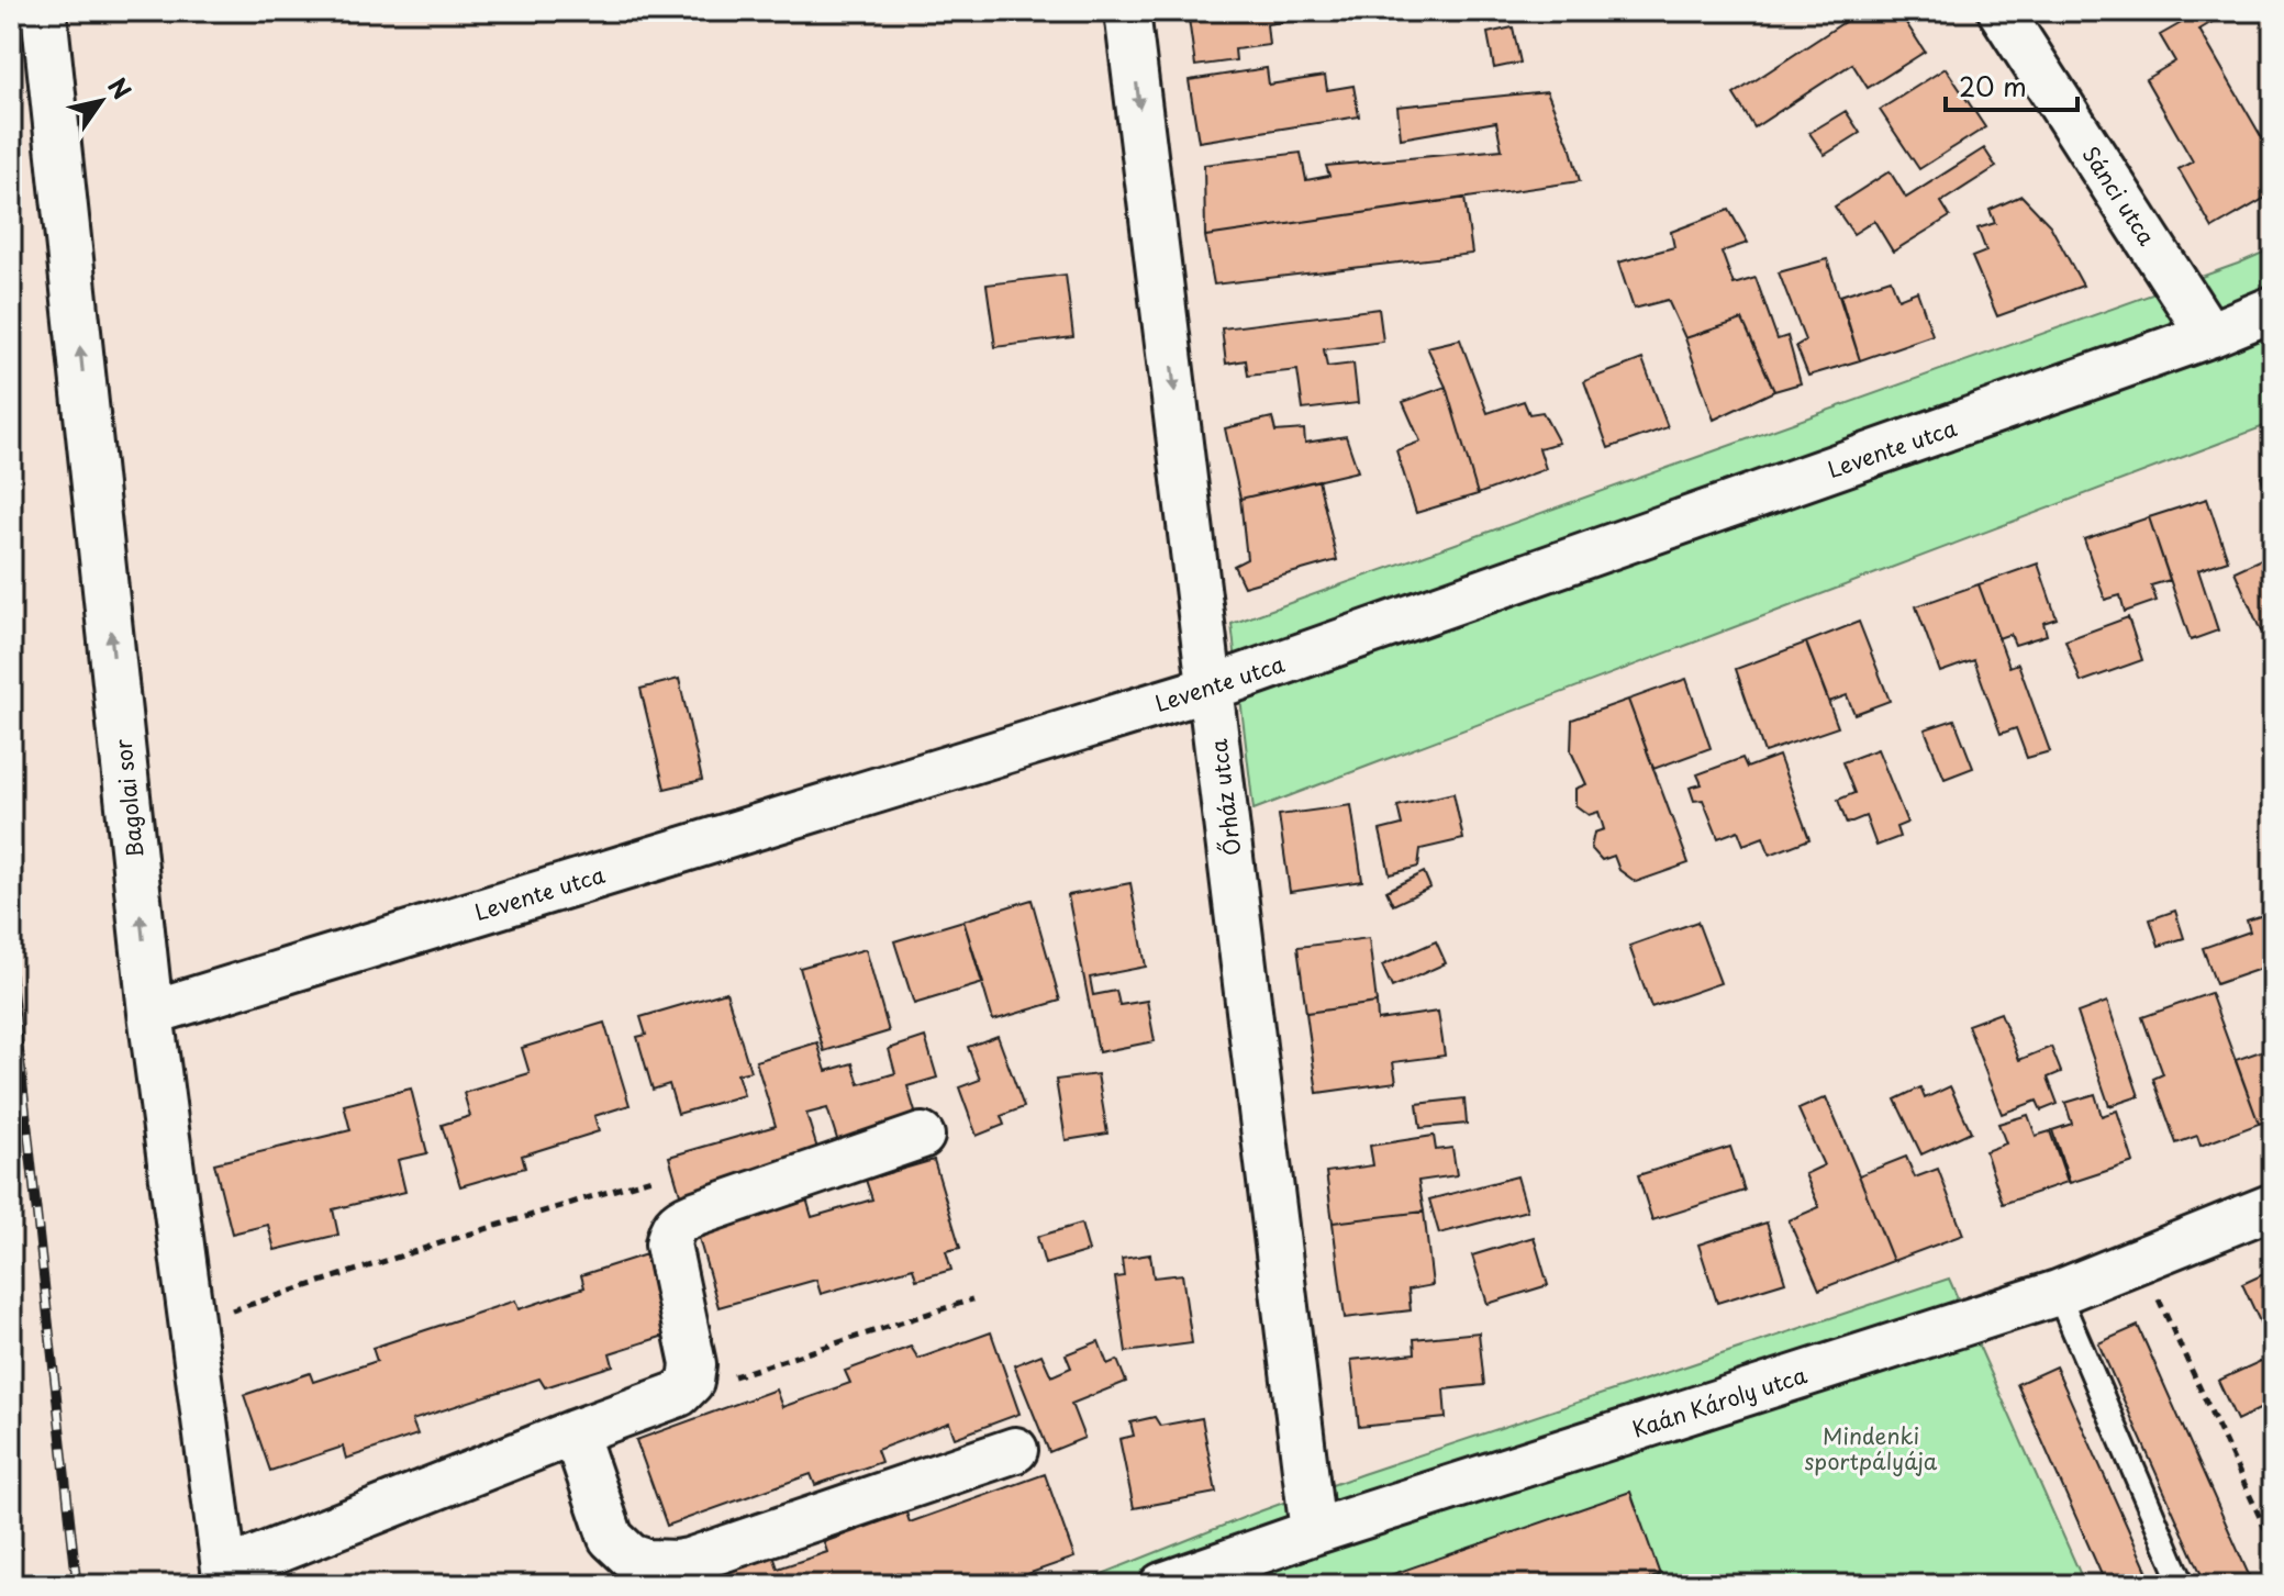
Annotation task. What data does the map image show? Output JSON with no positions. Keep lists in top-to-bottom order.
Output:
{
  "streets": {
    "street": [
      "Sánci utca",
      "Levente utca",
      "Őrház utca",
      "Bagolai sor",
      "Kaán Károly utca"
    ]
  },
  "crossings": [
    ["Sánci utca", "Levente utca"],
    ["Levente utca", "Őrház utca"],
    ["Levente utca", "Bagolai sor"],
    ["Őrház utca", "Kaán Károly utca"]
  ],
  "one_way": ["Őrház utca", "Bagolai sor"],
  "parks": ["Mindenki sportpályája"],
  "scale_bar": "20 m",
  "north": "top right"
}
